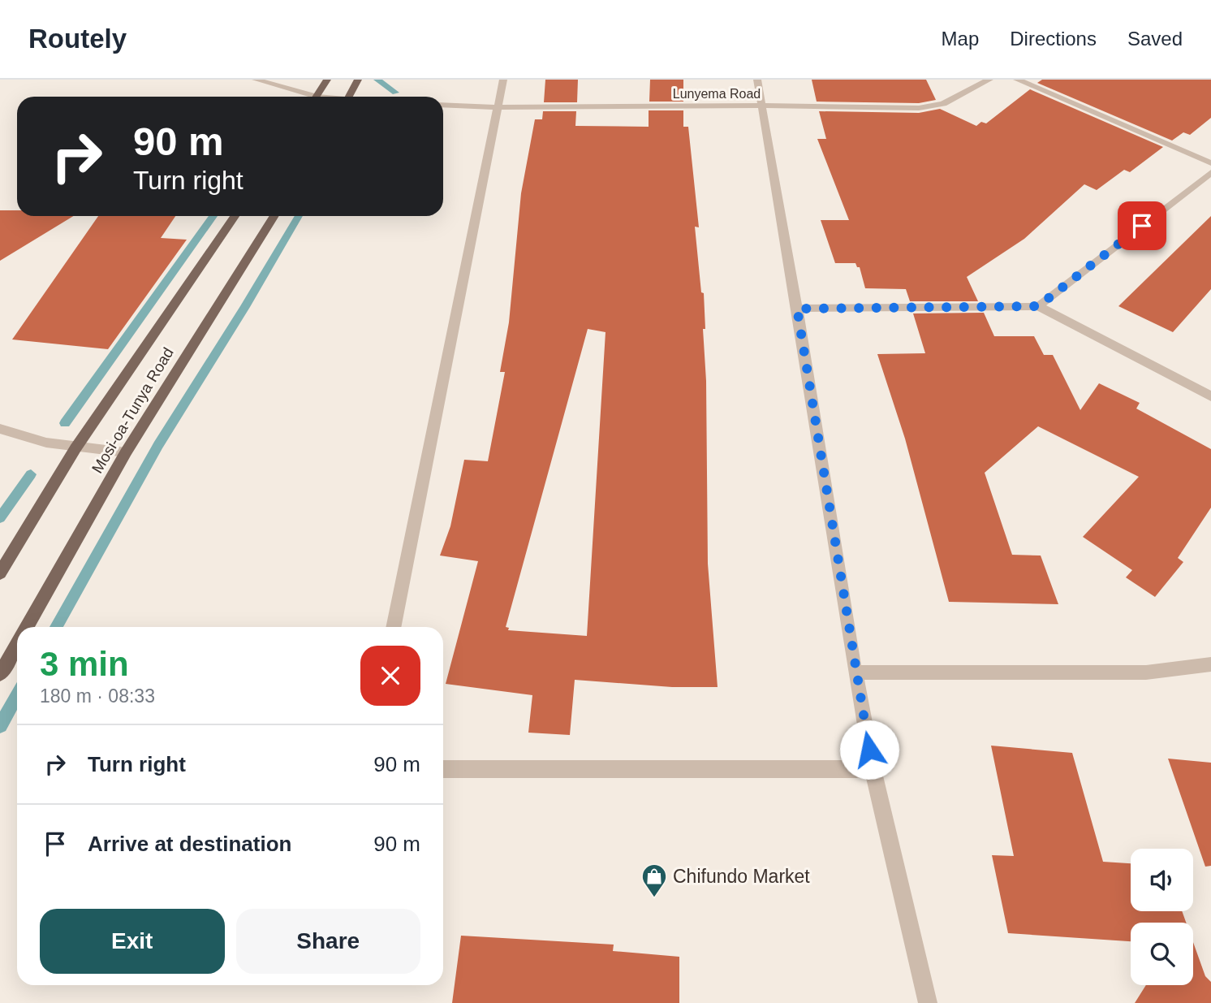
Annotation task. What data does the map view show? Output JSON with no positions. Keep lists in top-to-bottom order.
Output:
{
  "streets": {
    "main road": ["Mosi-oa-Tunya Road"],
    "street": ["Lunyema Road"]
  },
  "places": {
    "shop": ["Chifundo Market"]
  },
  "page": {
    "header": "Routely",
    "nav": ["Map", "Directions", "Saved"],
    "turn": ["90 m", "Turn right"],
    "heading": ["3 min", "180 m · 08:33"],
    "list": [
      {
        "name": "Turn right",
        "value": "90 m"
      },
      {
        "name": "Arrive at destination",
        "value": "90 m"
      }
    ],
    "buttons": ["Exit", "Share"]
  }
}
